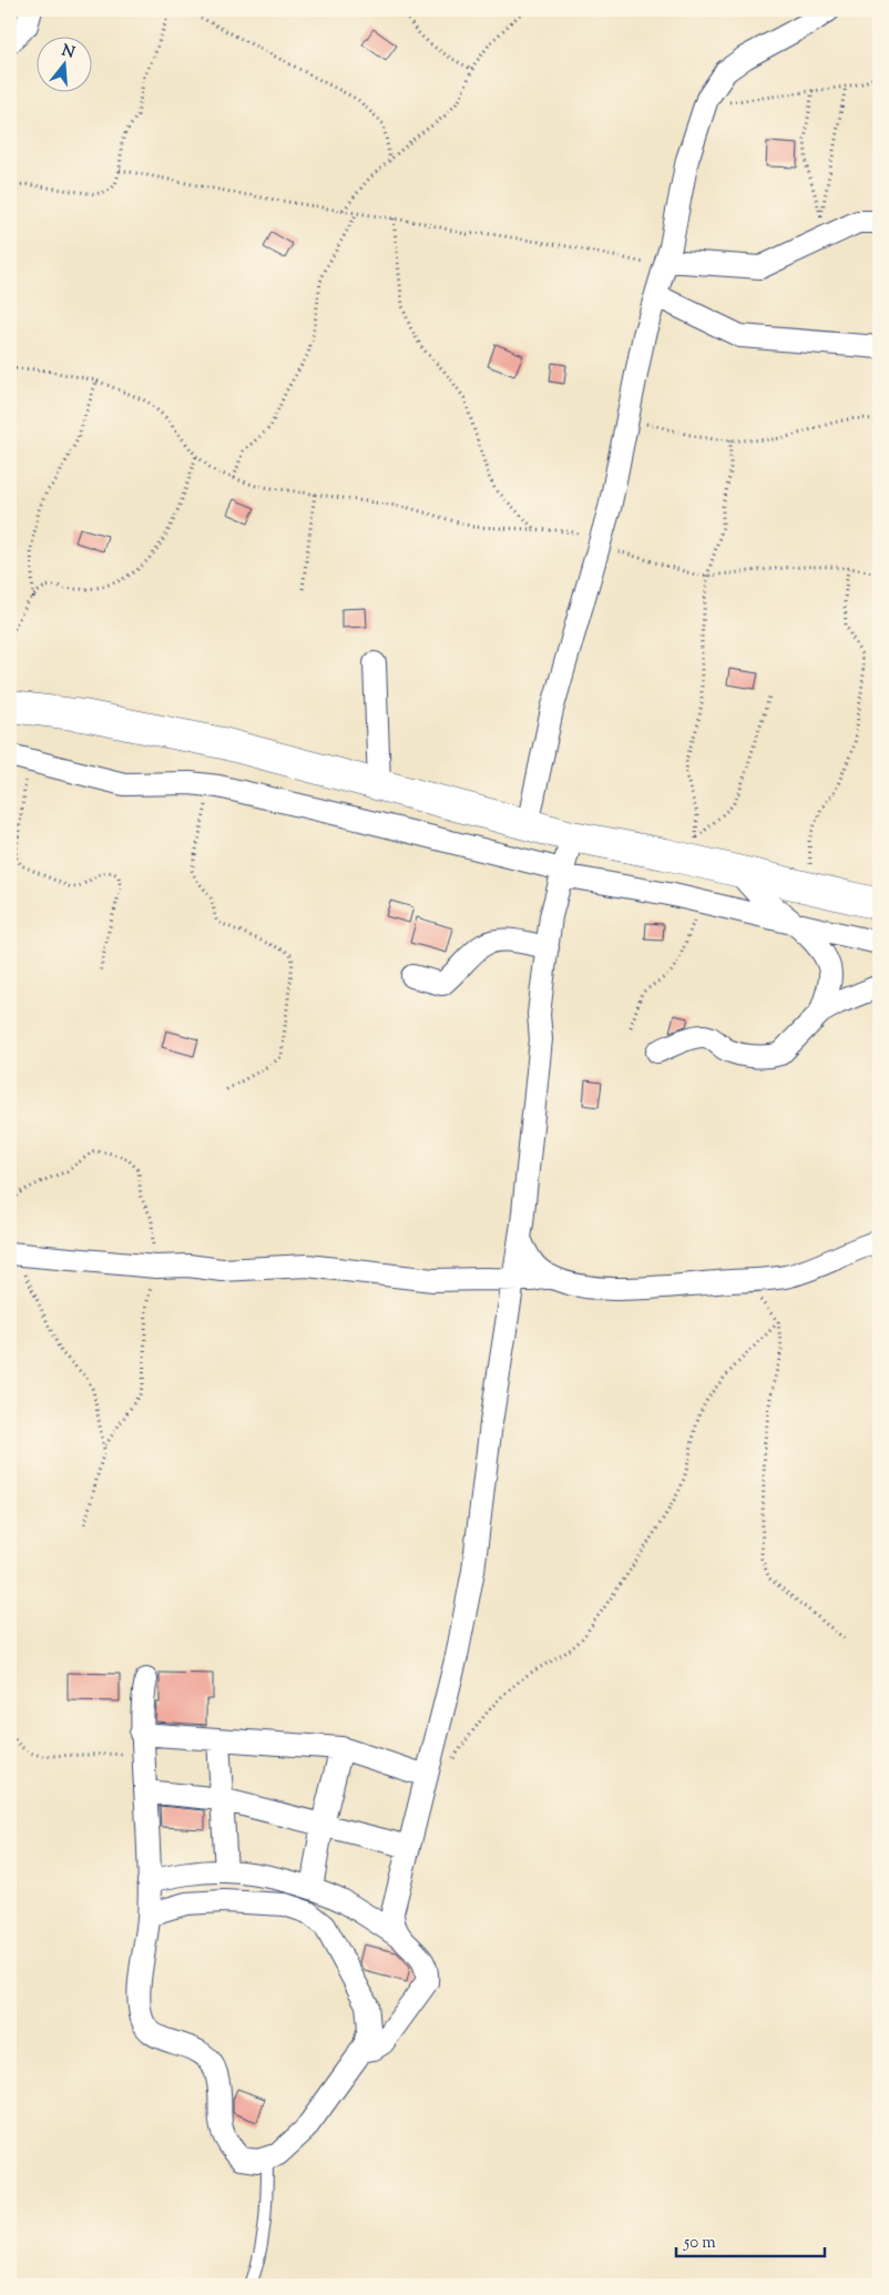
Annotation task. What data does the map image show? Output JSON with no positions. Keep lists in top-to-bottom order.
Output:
{
  "scale_bar": "50 m",
  "north": "top"
}
